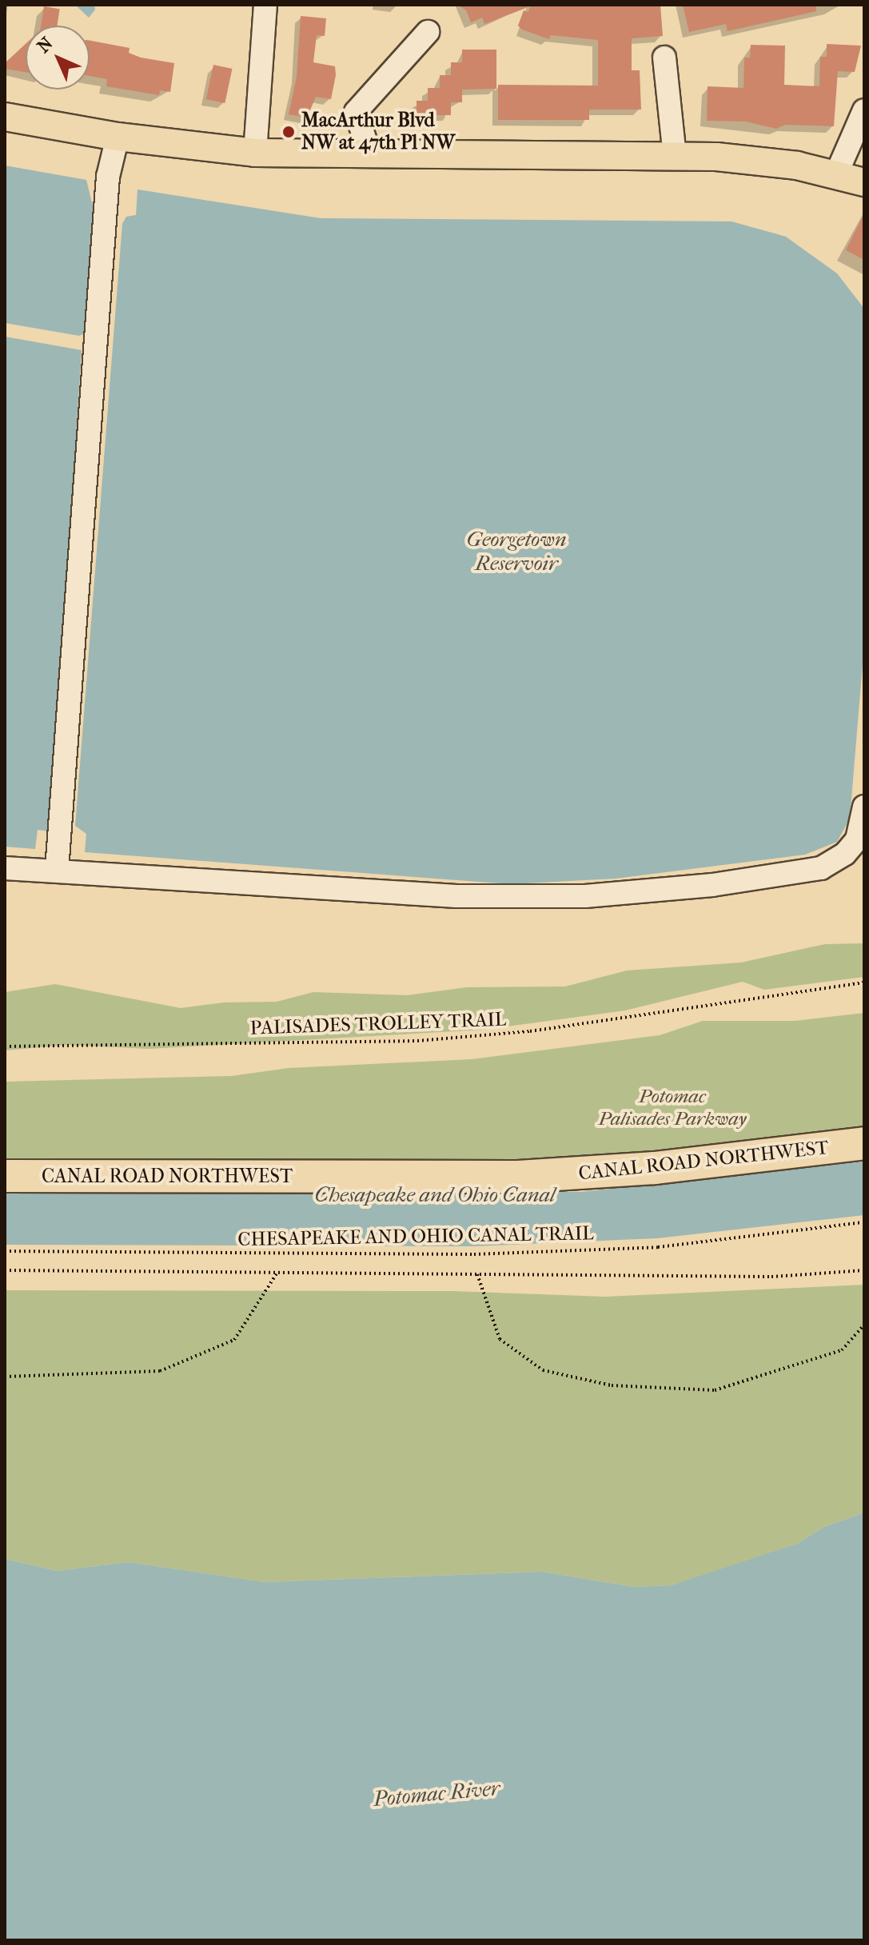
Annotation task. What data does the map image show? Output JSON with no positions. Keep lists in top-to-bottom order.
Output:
{
  "streets": {
    "highway": ["CANAL ROAD NORTHWEST"],
    "path": ["PALISADES TROLLEY TRAIL", "CHESAPEAKE AND OHIO CANAL TRAIL"]
  },
  "water": ["Georgetown Reservoir", "Chesapeake and Ohio Canal", "Potomac River"],
  "parks": ["Potomac Palisades Parkway"],
  "places": ["MacArthur Blvd NW at 47th Pl NW"],
  "north": "top left"
}
